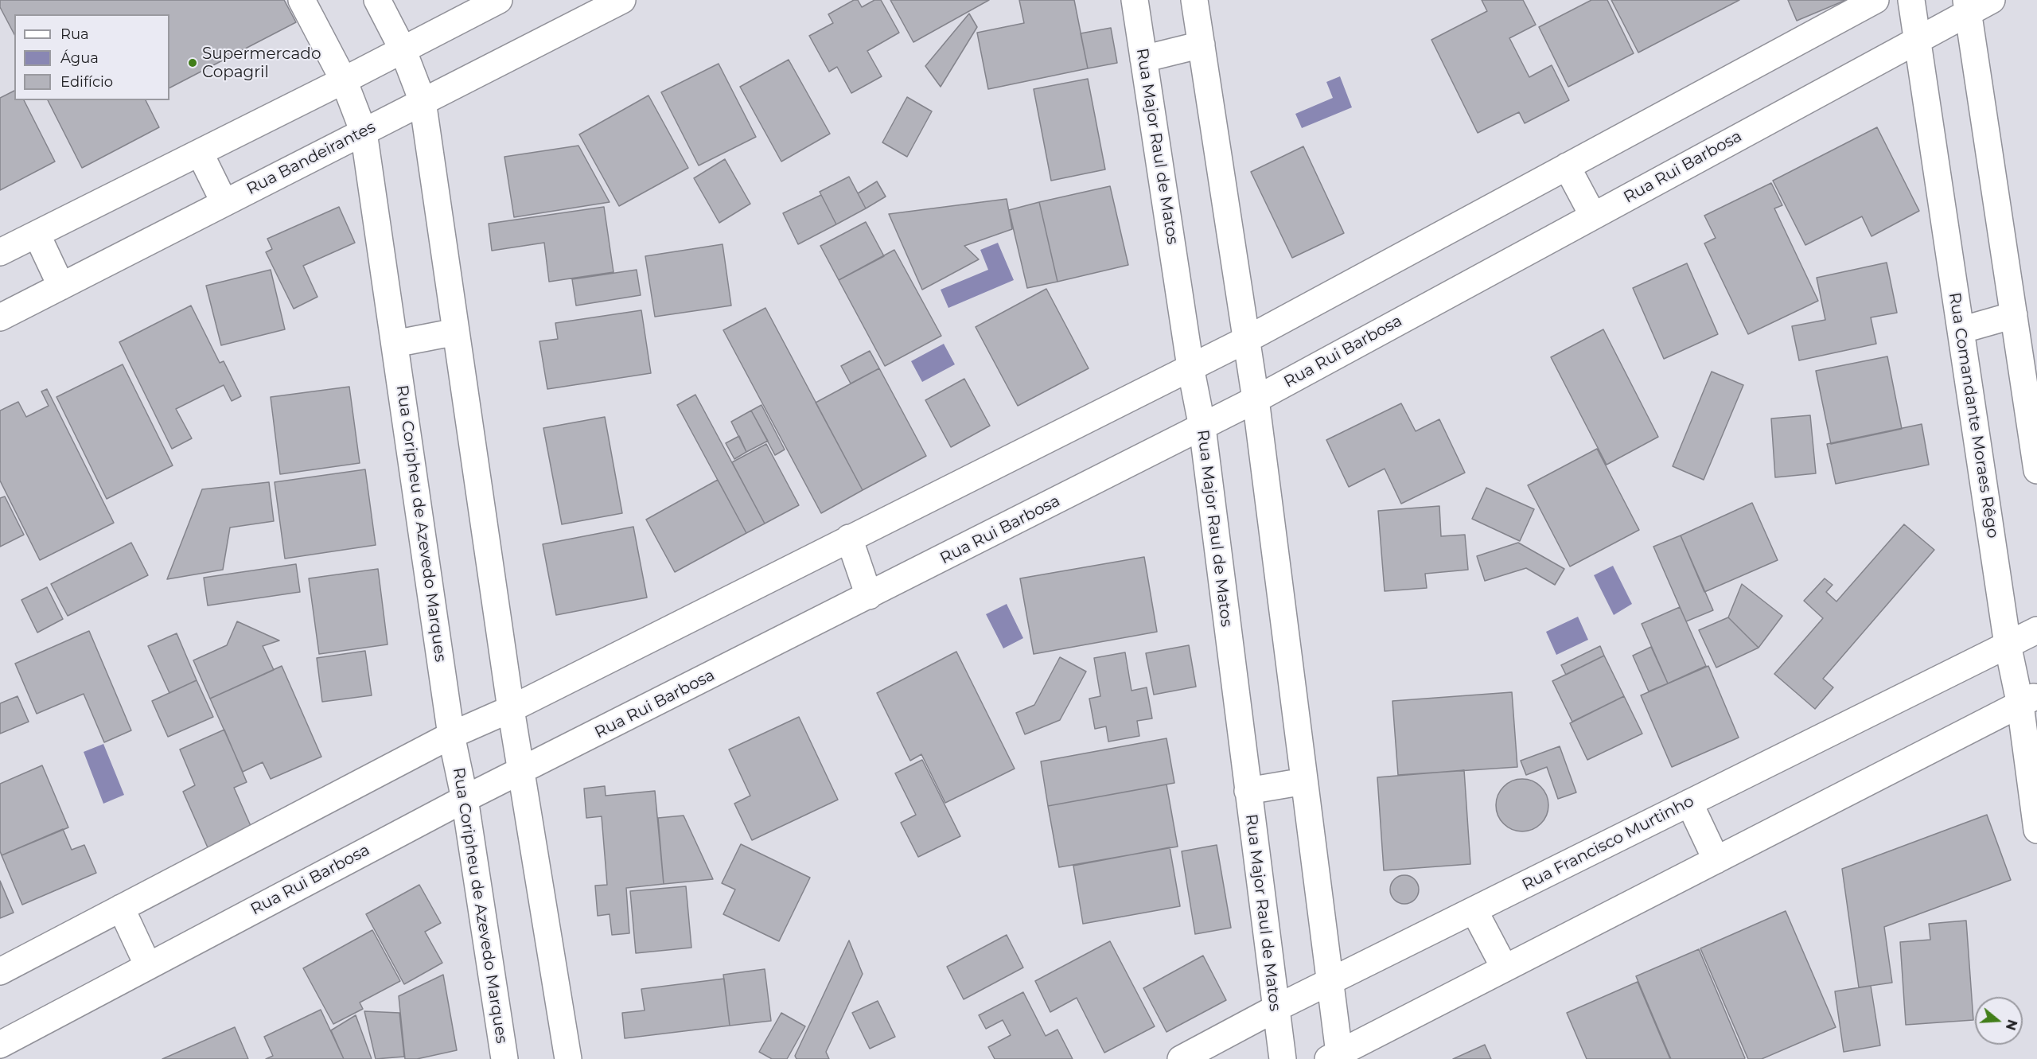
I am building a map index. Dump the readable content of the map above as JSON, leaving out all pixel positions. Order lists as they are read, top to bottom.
{
  "streets": {
    "street": [
      "Rua Major Raul de Matos",
      "Rua Bandeirantes",
      "Rua Rui Barbosa",
      "Rua Comandante Moraes Rêgo",
      "Rua Coripheu de Azevedo Marques",
      "Rua Francisco Murtinho"
    ]
  },
  "crossings": [
    ["Rua Major Raul de Matos", "Rua Rui Barbosa"],
    ["Rua Major Raul de Matos", "Rua Francisco Murtinho"],
    ["Rua Bandeirantes", "Rua Coripheu de Azevedo Marques"],
    ["Rua Rui Barbosa", "Rua Comandante Moraes Rêgo"],
    ["Rua Rui Barbosa", "Rua Coripheu de Azevedo Marques"],
    ["Rua Comandante Moraes Rêgo", "Rua Francisco Murtinho"]
  ],
  "places": ["Supermercado Copagril"],
  "legend": ["Rua", "Água", "Edifício"],
  "north": "right"
}
